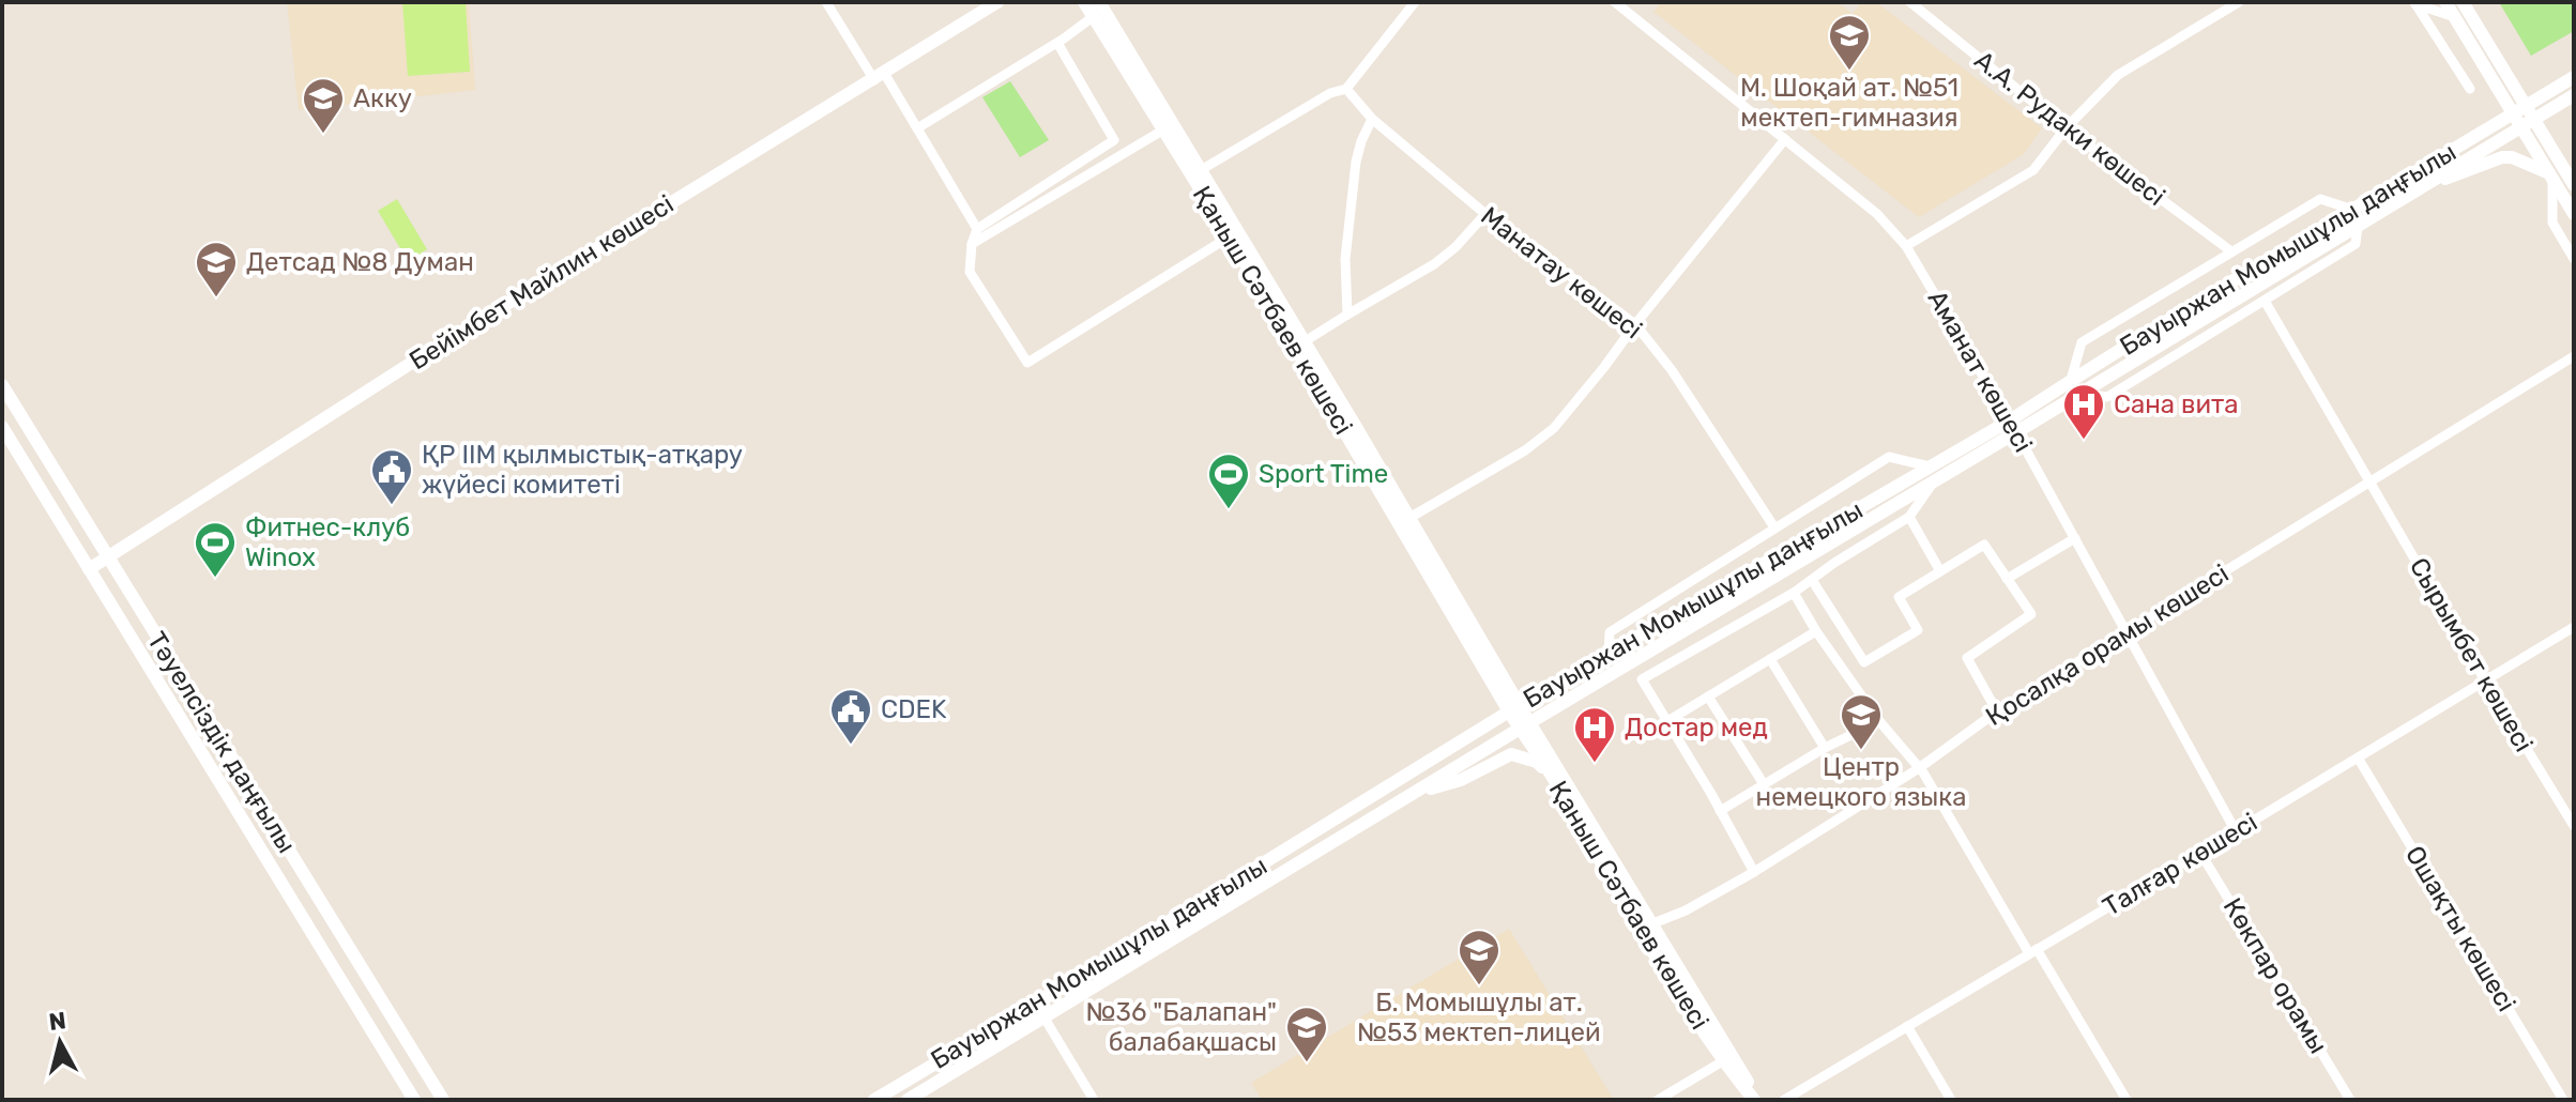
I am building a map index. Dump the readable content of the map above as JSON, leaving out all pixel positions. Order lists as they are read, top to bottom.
{
  "streets": {
    "main road": [
      "Бауыржан Момышұлы даңғылы",
      "Бейімбет Майлин көшесі",
      "Қаныш Сәтбаев көшесі",
      "Тәуелсіздік даңғылы"
    ],
    "street": [
      "А.А. Рудаки көшесі",
      "Манатау көшесі",
      "Аманат көшесі",
      "Қосалқа орамы көшесі",
      "Сырымбет көшесі",
      "Талғар көшесі",
      "Ошақты көшесі",
      "Көкпар орамы"
    ]
  },
  "crossings": [
    ["Бауыржан Момышұлы даңғылы", "Қаныш Сәтбаев көшесі"],
    ["Бауыржан Момышұлы даңғылы", "Аманат көшесі"],
    ["Бейімбет Майлин көшесі", "Тәуелсіздік даңғылы"],
    ["Қаныш Сәтбаев көшесі", "Қосалқа орамы көшесі"],
    ["Аманат көшесі", "Қосалқа орамы көшесі"],
    ["Аманат көшесі", "Талғар көшесі"],
    ["Қосалқа орамы көшесі", "Сырымбет көшесі"],
    ["Сырымбет көшесі", "Талғар көшесі"],
    ["Талғар көшесі", "Ошақты көшесі"],
    ["Талғар көшесі", "Көкпар орамы"]
  ],
  "places": {
    "school or university": [
      "М. Шоқай ат. №51 мектеп-гимназия",
      "Акку",
      "Детсад №8 Думан",
      "Центр немецкого языка",
      "Б. Момышұлы ат. №53 мектеп-лицей",
      "№36 \"Балапан\" балабақшасы"
    ],
    "hospital": ["Сана вита", "Достар мед"],
    "public building": ["ҚР ІІМ қылмыстық-атқару жүйесі комитеті", "CDEK"],
    "sports": ["Sport Time", "Фитнес-клуб Winox"]
  },
  "north": "top"
}
